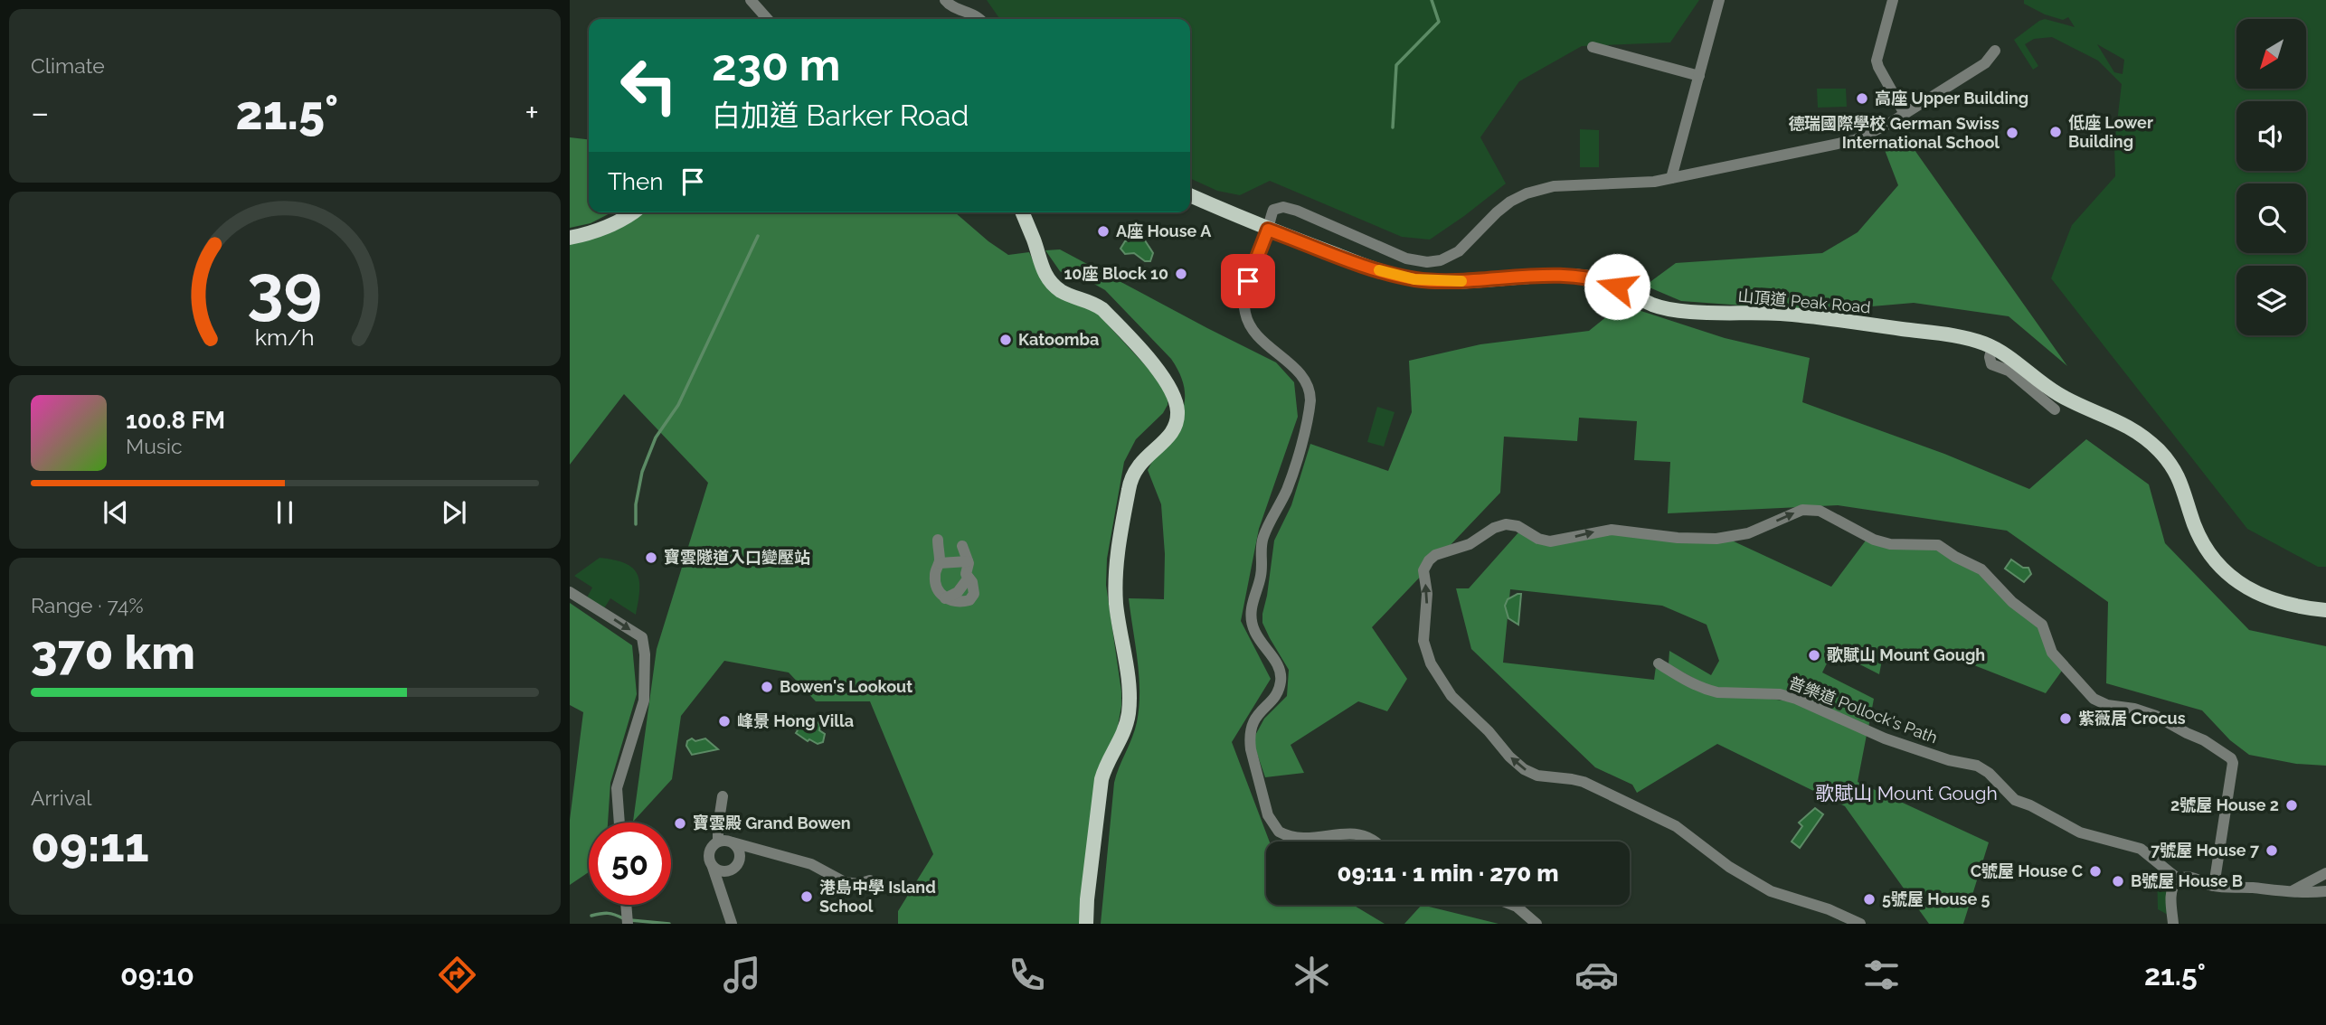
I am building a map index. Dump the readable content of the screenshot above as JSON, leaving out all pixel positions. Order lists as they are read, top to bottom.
{
  "streets": {
    "main road": ["山頂道 Peak Road"],
    "street": ["普樂道 Pollock's Path"]
  },
  "districts": ["歌賦山 Mount Gough"],
  "places": [
    "高座 Upper Building",
    "低座 Lower Building",
    "德瑞國際學校 German Swiss International School",
    "A座 House A",
    "10座 Block 10",
    "Katoomba",
    "寶雲隧道入口變壓站",
    "歌賦山 Mount Gough",
    "Bowen's Lookout",
    "紫薇居 Crocus",
    "峰景 Hong Villa",
    "2號屋 House 2",
    "寶雲殿 Grand Bowen",
    "7號屋 House 7",
    "C號屋 House C",
    "B號屋 House B",
    "港島中學 Island School",
    "5號屋 House 5"
  ],
  "north": "bottom left",
  "page": {
    "tile": [
      "Climate",
      ["Range · 74%", "370 km"],
      ["Arrival", "09:11"]
    ],
    "turn": ["230 m", "白加道 Barker Road"],
    "heat": ["−", "21.5°", "+"],
    "then": "Then",
    "song": ["100.8 FM", "Music"],
    "limit": "50",
    "trip": "09:11 · 1 min · 270 m",
    "tabs": ["09:10", "21.5°"],
    "gauge": ["39", "km/h"]
  }
}
